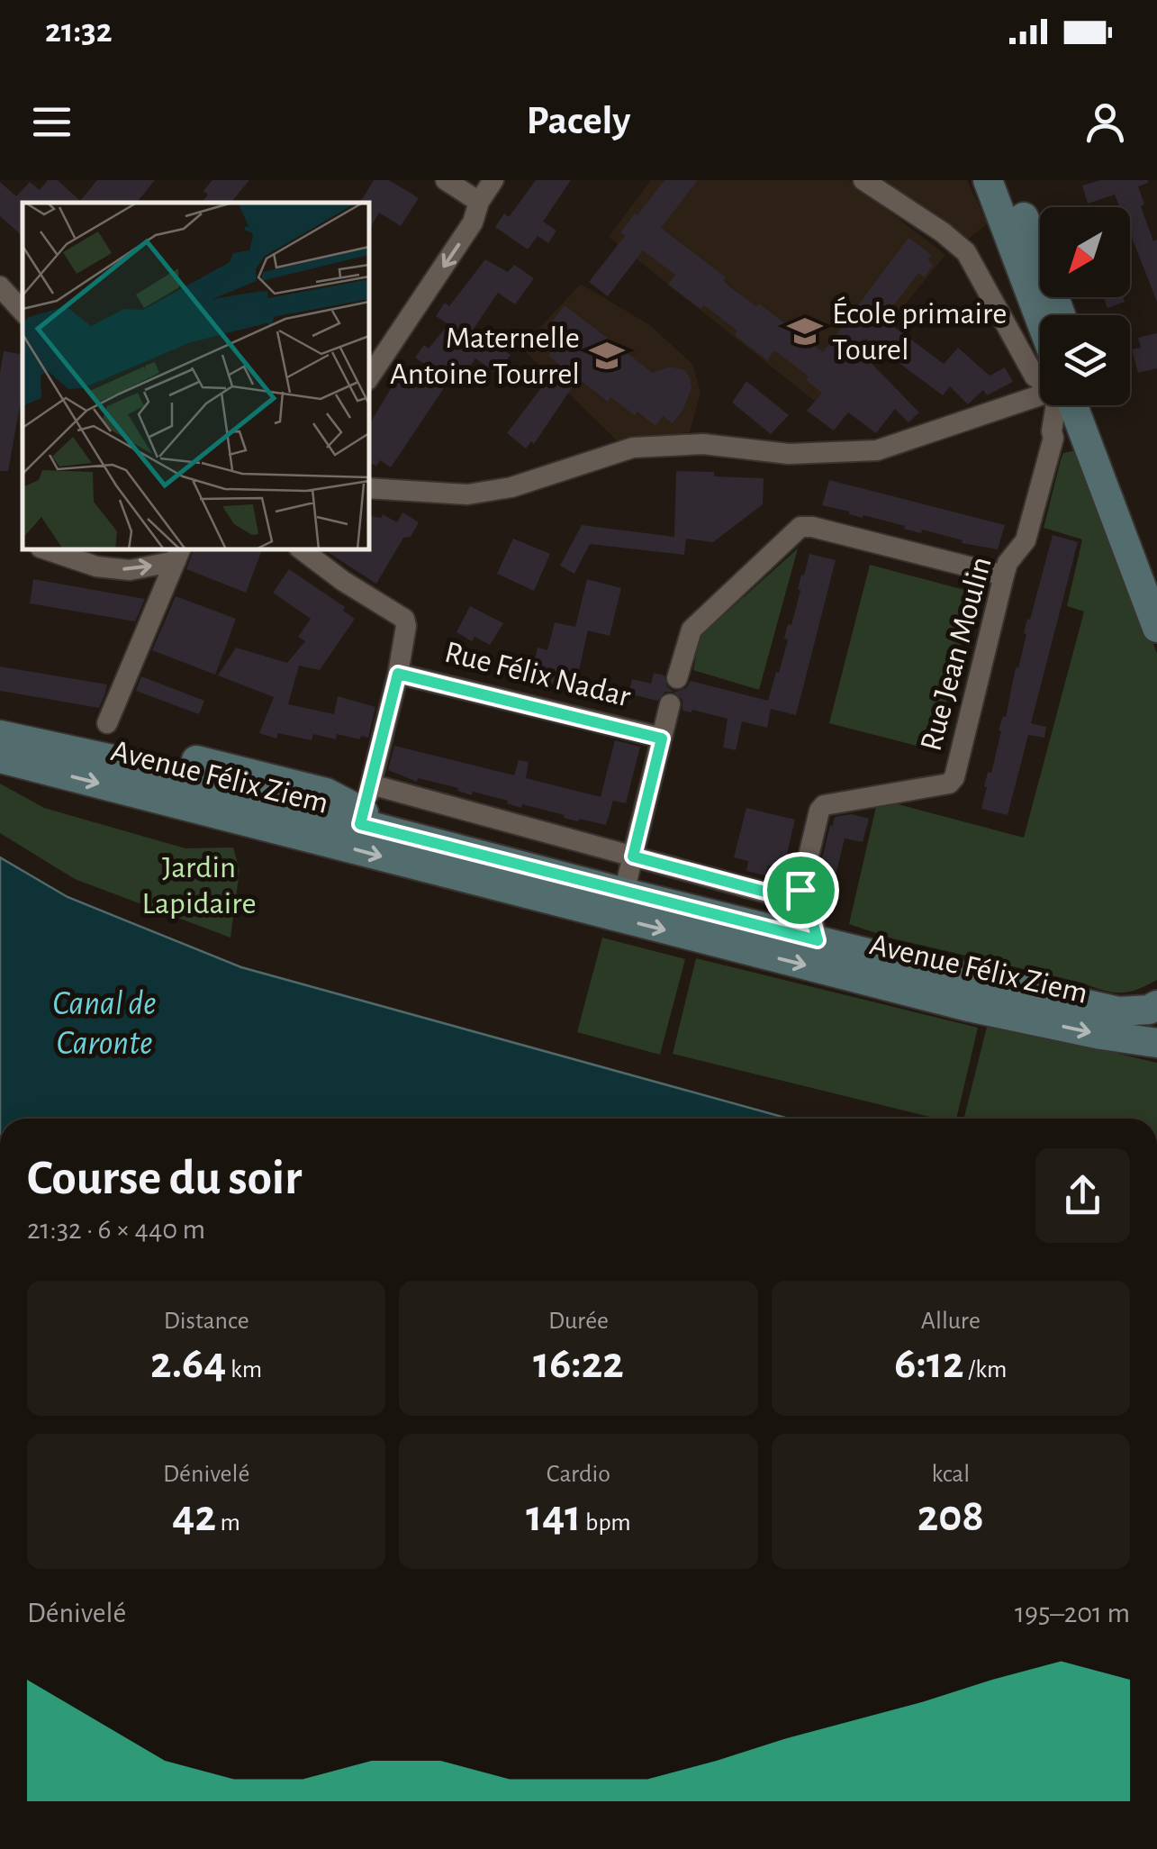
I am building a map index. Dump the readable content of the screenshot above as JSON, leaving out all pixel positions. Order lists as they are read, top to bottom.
{
  "streets": {
    "main road": ["Avenue Félix Ziem"],
    "street": ["Rue Jean Moulin", "Rue Félix Nadar"]
  },
  "crossings": [
    ["Rue Jean Moulin", "Avenue Félix Ziem"]
  ],
  "water": ["Canal de Caronte"],
  "parks": ["Jardin Lapidaire"],
  "places": {
    "school or university": ["École primaire Tourel", "Maternelle Antoine Tourrel"]
  },
  "north": "bottom left",
  "page": {
    "status": "21:32",
    "header": "Pacely",
    "heading": ["Course du soir", "21:32 · 6 × 440 m"],
    "stats": [
      ["Distance", "2.64 km"],
      ["Durée", "16:22"],
      ["Allure", "6:12 /km"],
      ["Dénivelé", "42 m"],
      ["Cardio", "141 bpm"],
      ["kcal", "208"]
    ],
    "chart": ["Dénivelé", "195–201 m"]
  }
}
